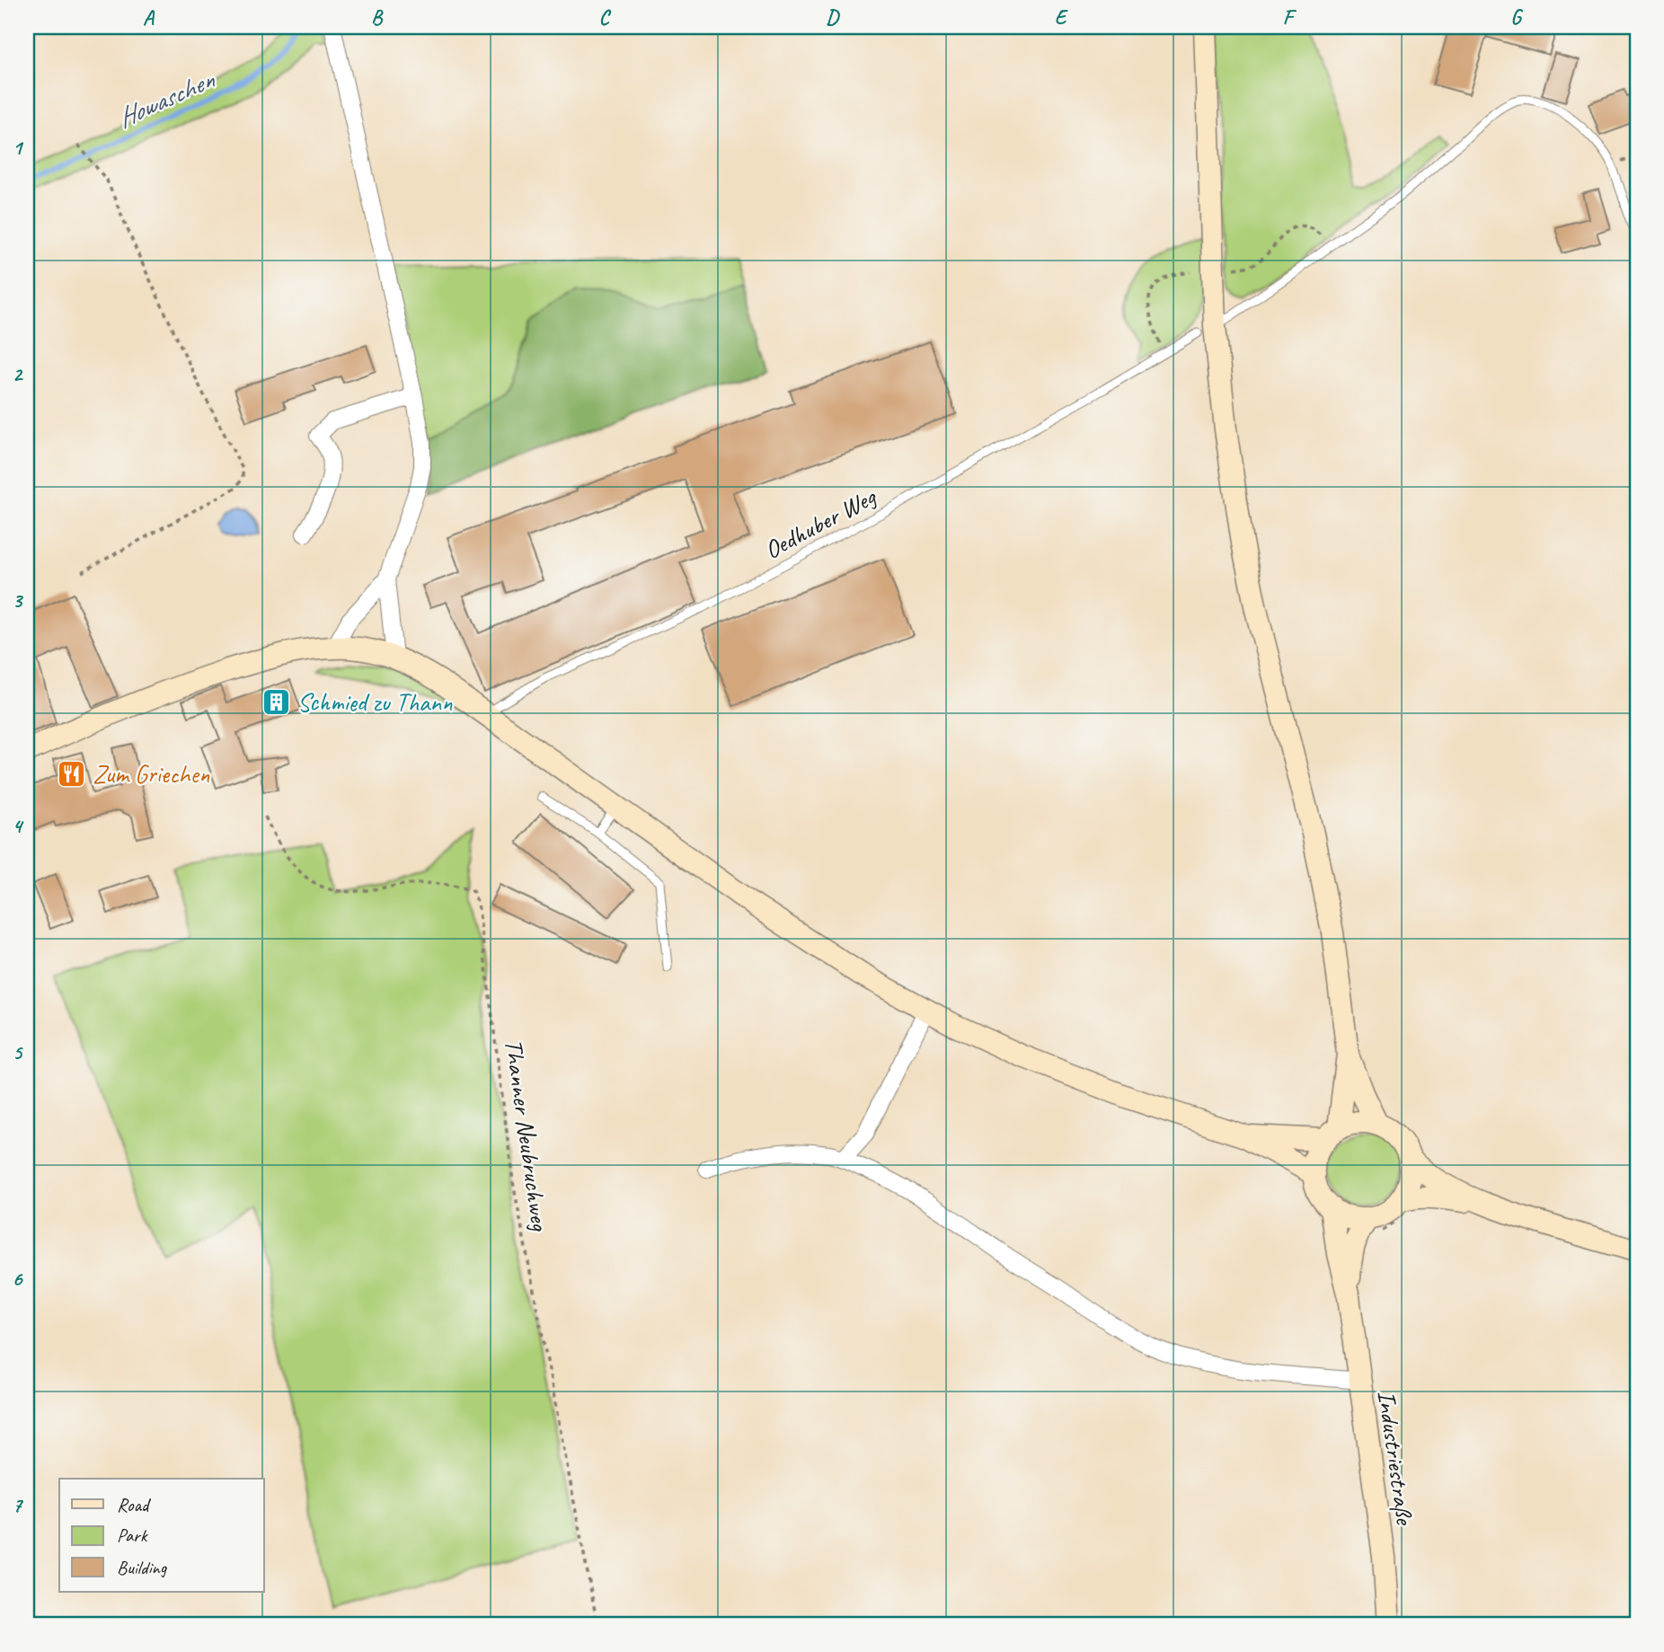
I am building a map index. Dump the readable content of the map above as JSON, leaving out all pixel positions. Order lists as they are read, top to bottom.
{
  "streets": {
    "main road": ["Industriestraße"],
    "lane": ["Oedhuber Weg"],
    "path": ["Thanner Neubruchweg"]
  },
  "water": ["Howaschen"],
  "places": {
    "building": ["Schmied zu Thann"],
    "restaurant": ["Zum Griechen"]
  },
  "legend": ["Road", "Park", "Building"],
  "grid": {
    "columns": [
      "A",
      "B",
      "C",
      "D",
      "E",
      "F",
      "G"
    ],
    "rows": [
      "1",
      "2",
      "3",
      "4",
      "5",
      "6",
      "7"
    ]
  }
}
